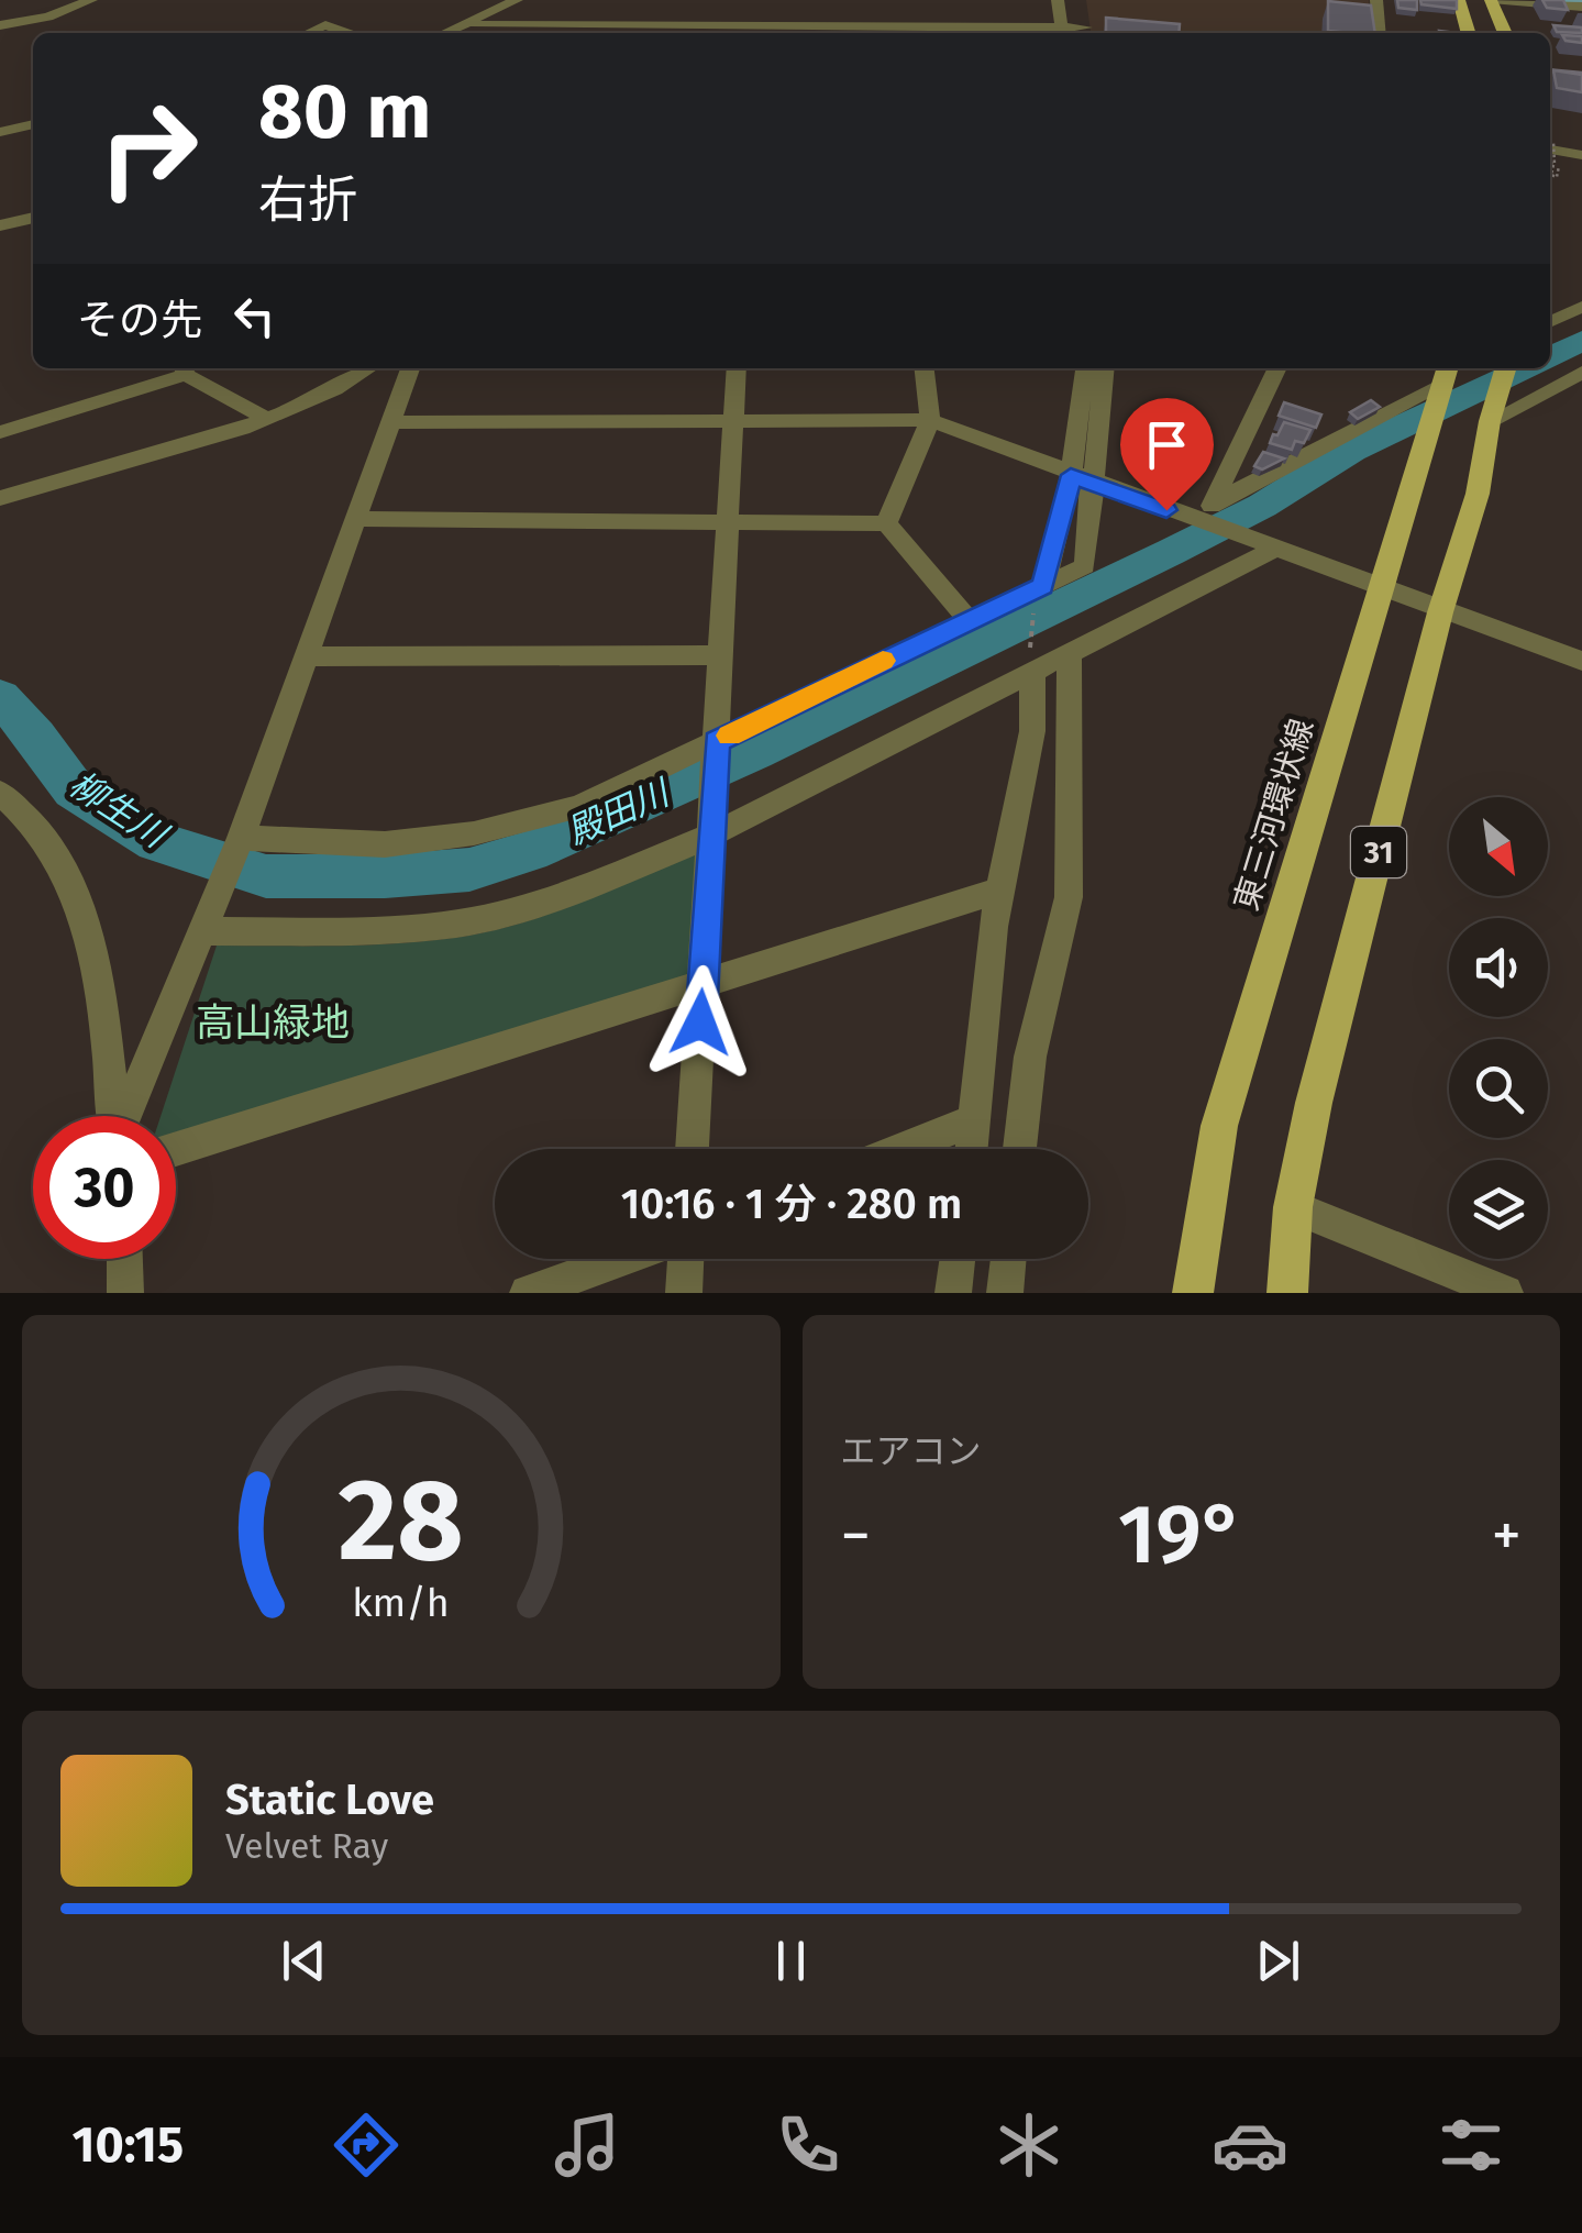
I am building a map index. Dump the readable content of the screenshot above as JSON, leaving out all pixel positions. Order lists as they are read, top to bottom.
{
  "streets": {
    "main road": ["東三河環状線", "31"]
  },
  "water": ["柳生川", "殿田川"],
  "parks": ["高山緑地"],
  "north": "bottom right",
  "page": {
    "turn": ["80 m", "右折"],
    "then": "その先",
    "limit": "30",
    "trip": "10:16 · 1 分 · 280 m",
    "tile": "エアコン",
    "heat": ["−", "19°", "+"],
    "song": ["Static Love", "Velvet Ray"],
    "tabs": "10:15",
    "gauge": ["28", "km/h"]
  }
}
